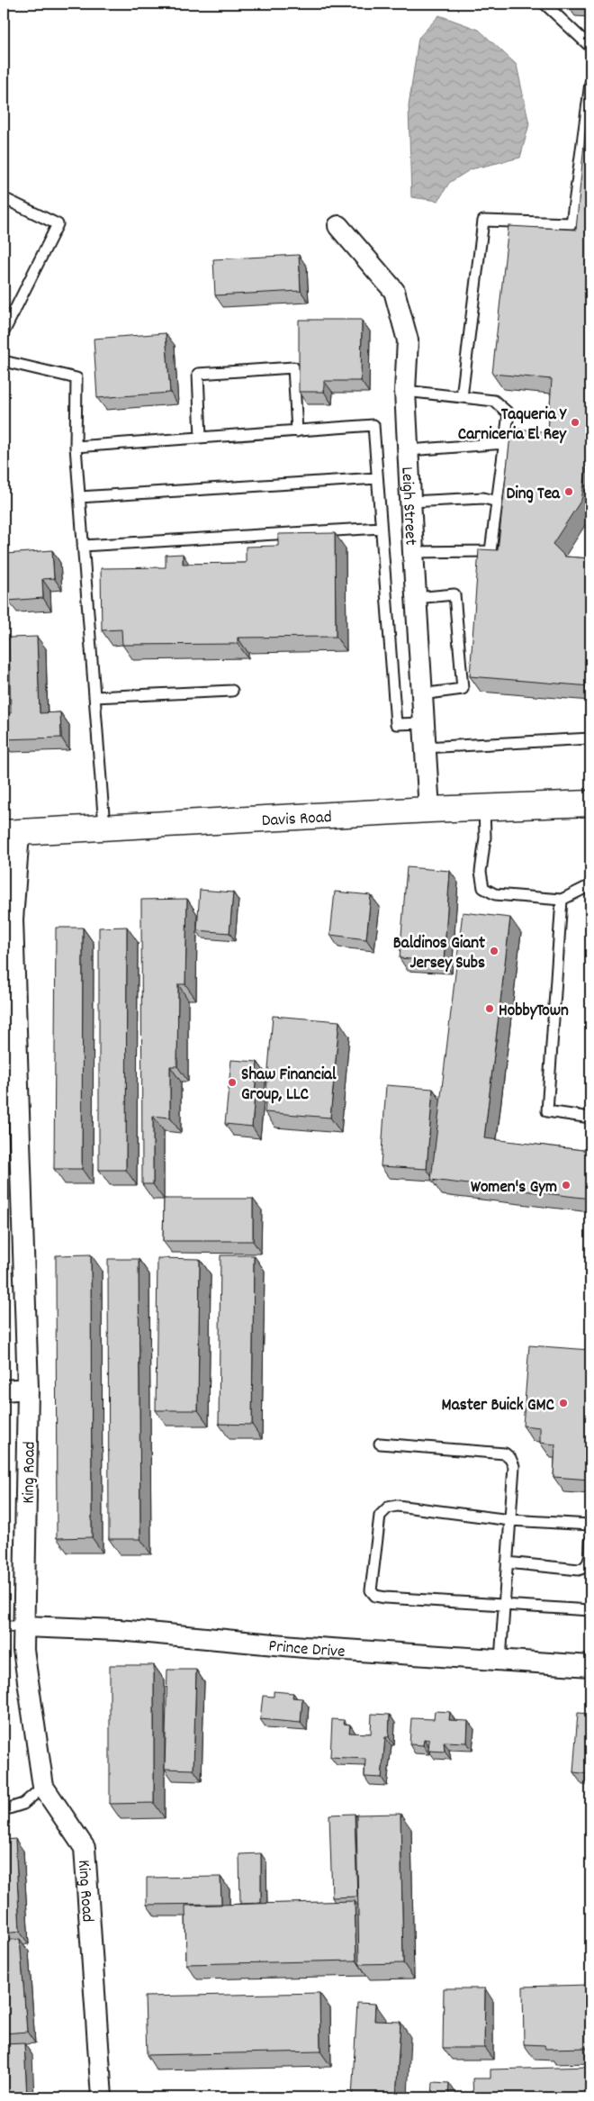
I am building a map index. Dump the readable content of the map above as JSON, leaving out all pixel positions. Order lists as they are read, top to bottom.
{
  "streets": {
    "main road": ["Davis Road"],
    "street": ["Leigh Street", "King Road", "Prince Drive"]
  },
  "crossings": [
    ["Leigh Street", "Davis Road"],
    ["Davis Road", "King Road"],
    ["King Road", "Prince Drive"]
  ],
  "places": [
    "Taqueria Y Carniceria El Rey",
    "Ding Tea",
    "Baldinos Giant Jersey Subs",
    "HobbyTown",
    "Shaw Financial Group, LLC",
    "Women's Gym",
    "Master Buick GMC"
  ]
}
